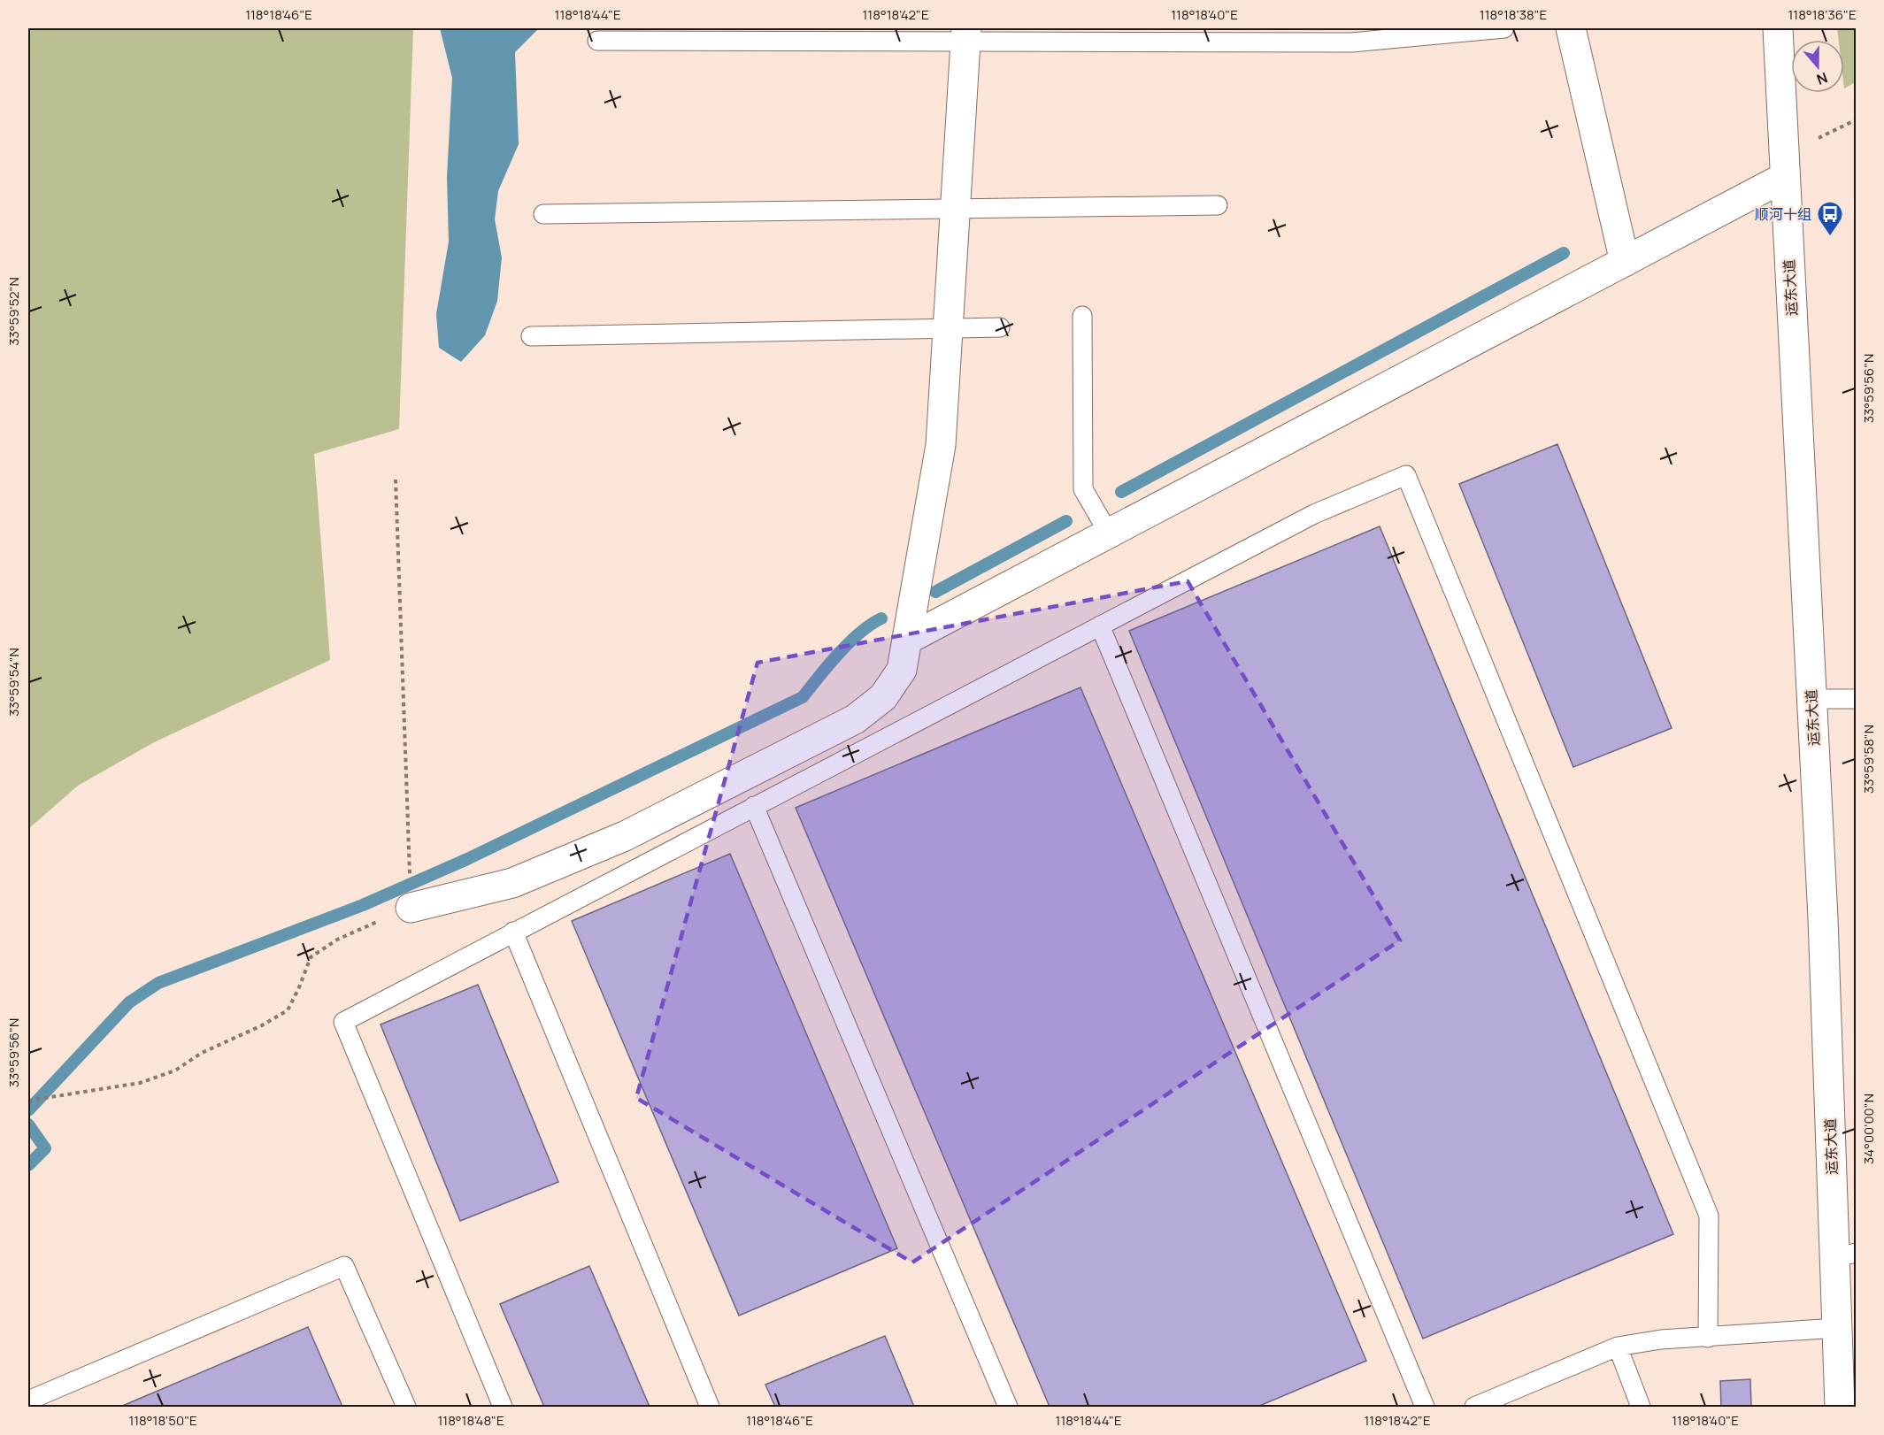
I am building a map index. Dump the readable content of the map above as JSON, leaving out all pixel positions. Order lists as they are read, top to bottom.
{
  "streets": {
    "street": ["运东大道"]
  },
  "places": {
    "bus stop": ["顺河十组"]
  },
  "north": "bottom",
  "coordinates": [
    "118°18'46\"E",
    "118°18'44\"E",
    "118°18'42\"E",
    "118°18'40\"E",
    "118°18'38\"E",
    "118°18'36\"E",
    "33°59'52\"N",
    "33°59'56\"N",
    "33°59'54\"N",
    "33°59'58\"N",
    "34°00'00\"N",
    "118°18'50\"E",
    "118°18'48\"E"
  ]
}
